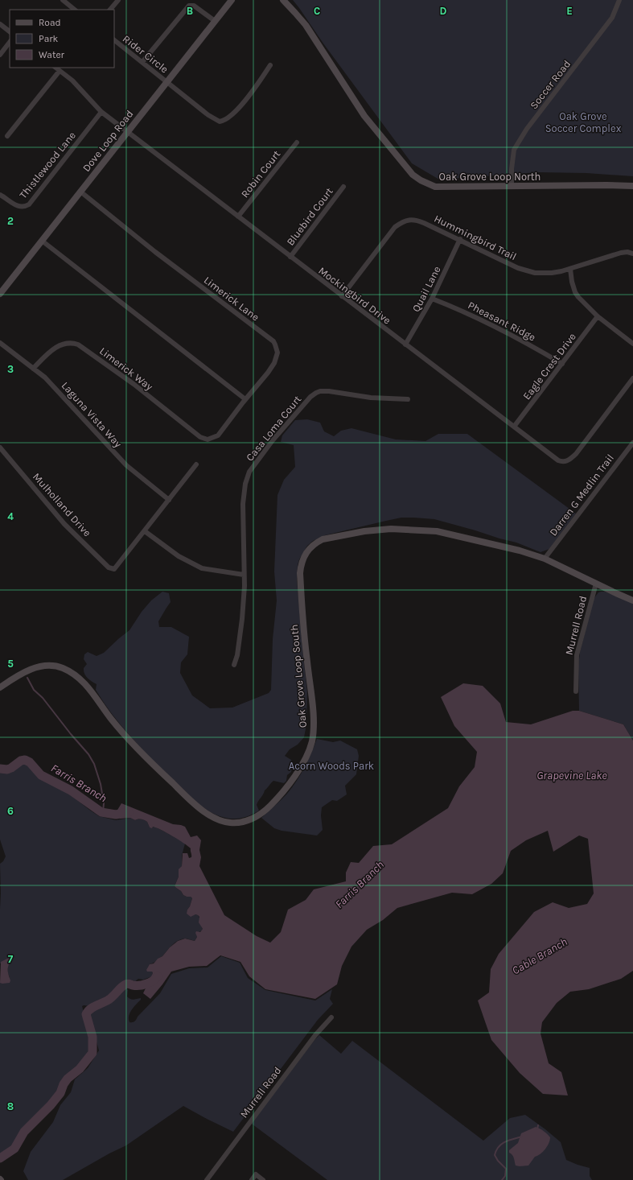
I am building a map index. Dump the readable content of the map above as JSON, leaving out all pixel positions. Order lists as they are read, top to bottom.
{
  "streets": {
    "street": [
      "Rider Circle",
      "Soccer Road",
      "Dove Loop Road",
      "Thistlewood Lane",
      "Robin Court",
      "Oak Grove Loop North",
      "Bluebird Court",
      "Hummingbird Trail",
      "Quail Lane",
      "Mockingbird Drive",
      "Limerick Lane",
      "Pheasant Ridge",
      "Eagle Crest Drive",
      "Limerick Way",
      "Laguna Vista Way",
      "Casa Loma Court",
      "Darren G Medlin Trail",
      "Mulholland Drive",
      "Murrell Road",
      "Oak Grove Loop South"
    ]
  },
  "crossings": [
    ["Rider Circle", "Dove Loop Road"],
    ["Soccer Road", "Oak Grove Loop North"],
    ["Dove Loop Road", "Mockingbird Drive"],
    ["Dove Loop Road", "Limerick Lane"],
    ["Thistlewood Lane", "Mockingbird Drive"],
    ["Robin Court", "Mockingbird Drive"],
    ["Bluebird Court", "Mockingbird Drive"],
    ["Hummingbird Trail", "Quail Lane"],
    ["Hummingbird Trail", "Mockingbird Drive"],
    ["Quail Lane", "Mockingbird Drive"],
    ["Quail Lane", "Pheasant Ridge"],
    ["Mockingbird Drive", "Eagle Crest Drive"],
    ["Limerick Lane", "Limerick Way"],
    ["Pheasant Ridge", "Eagle Crest Drive"],
    ["Limerick Way", "Laguna Vista Way"],
    ["Darren G Medlin Trail", "Oak Grove Loop South"],
    ["Murrell Road", "Oak Grove Loop South"]
  ],
  "water": ["Grapevine Lake", "Farris Branch", "Cable Branch"],
  "parks": ["Oak Grove Soccer Complex", "Acorn Woods Park"],
  "legend": ["Road", "Park", "Water"],
  "grid": {
    "columns": [
      "B",
      "C",
      "D",
      "E"
    ],
    "rows": [
      "2",
      "3",
      "4",
      "5",
      "6",
      "7",
      "8"
    ]
  }
}
